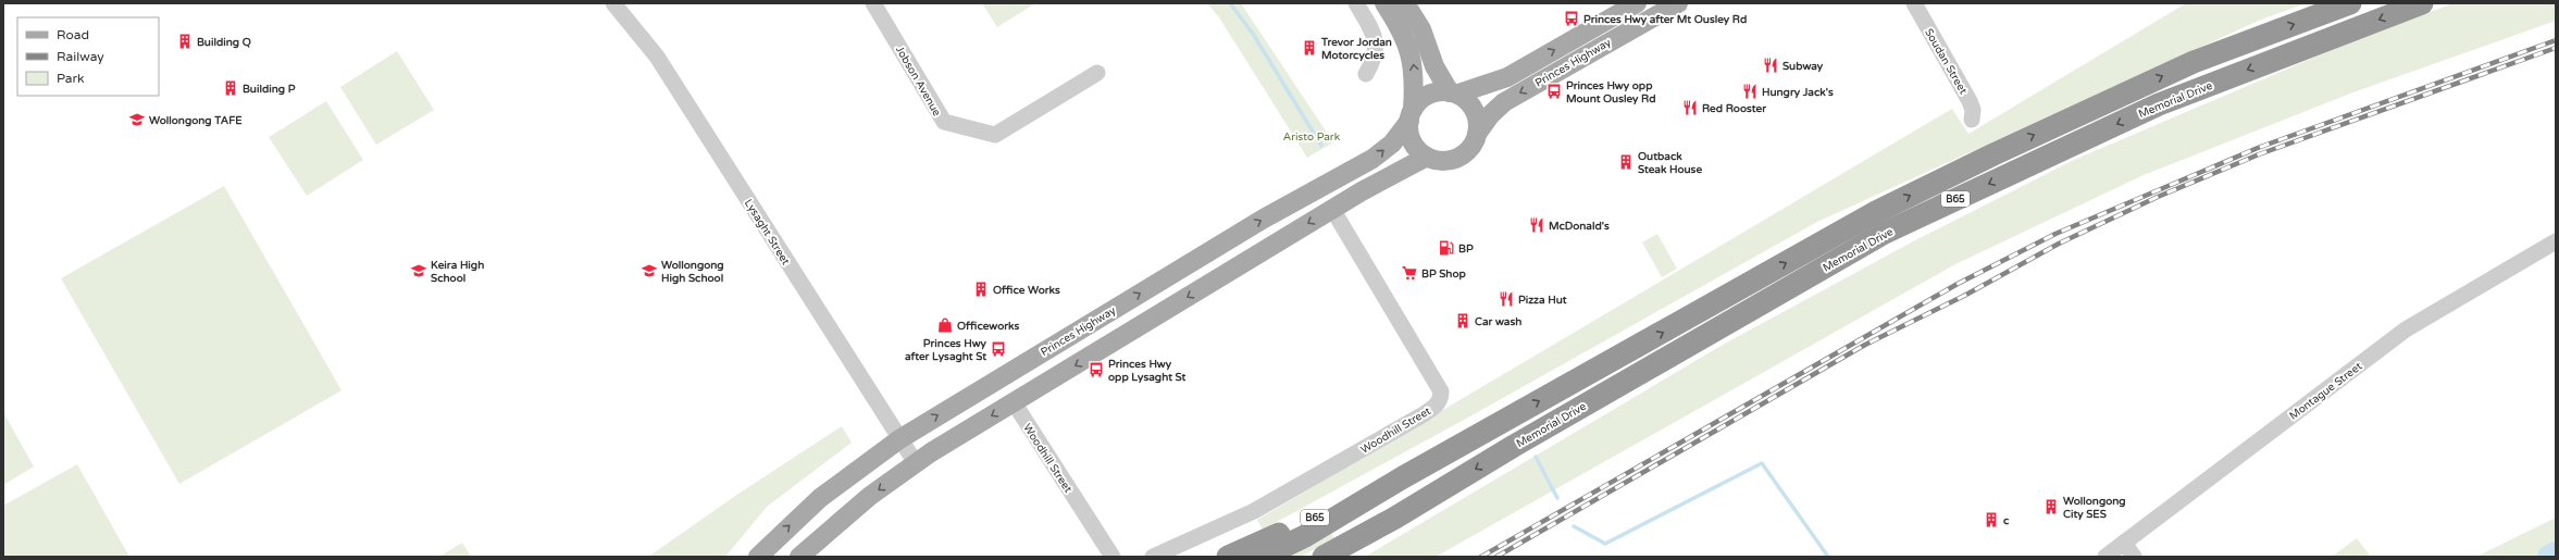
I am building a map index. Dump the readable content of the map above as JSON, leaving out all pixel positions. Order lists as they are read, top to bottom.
{
  "streets": {
    "highway": ["Memorial Drive", "B65"],
    "main road": ["Princes Highway"],
    "street": [
      "Soudan Street",
      "Jobson Avenue",
      "Lysaght Street",
      "Montague Street",
      "Woodhill Street"
    ]
  },
  "crossings": [
    ["Princes Highway", "Lysaght Street"],
    ["Memorial Drive", "B65"]
  ],
  "parks": ["Aristo Park"],
  "places": {
    "bus stop": [
      "Princes Hwy after Mt Ousley Rd",
      "Princes Hwy opp Mount Ousley Rd",
      "Princes Hwy after Lysaght St",
      "Princes Hwy opp Lysaght St"
    ],
    "building": [
      "Building Q",
      "Trevor Jordan Motorcycles",
      "Building P",
      "Outback Steak House",
      "Office Works",
      "Car wash",
      "Wollongong City SES",
      "c"
    ],
    "restaurant": [
      "Subway",
      "Hungry Jack's",
      "Red Rooster",
      "McDonald's",
      "Pizza Hut"
    ],
    "school or university": ["Wollongong TAFE", "Keira High School", "Wollongong High School"],
    "fuel station": ["BP"],
    "supermarket": ["BP Shop"],
    "shop": ["Officeworks"]
  },
  "legend": ["Road", "Railway", "Park"]
}
